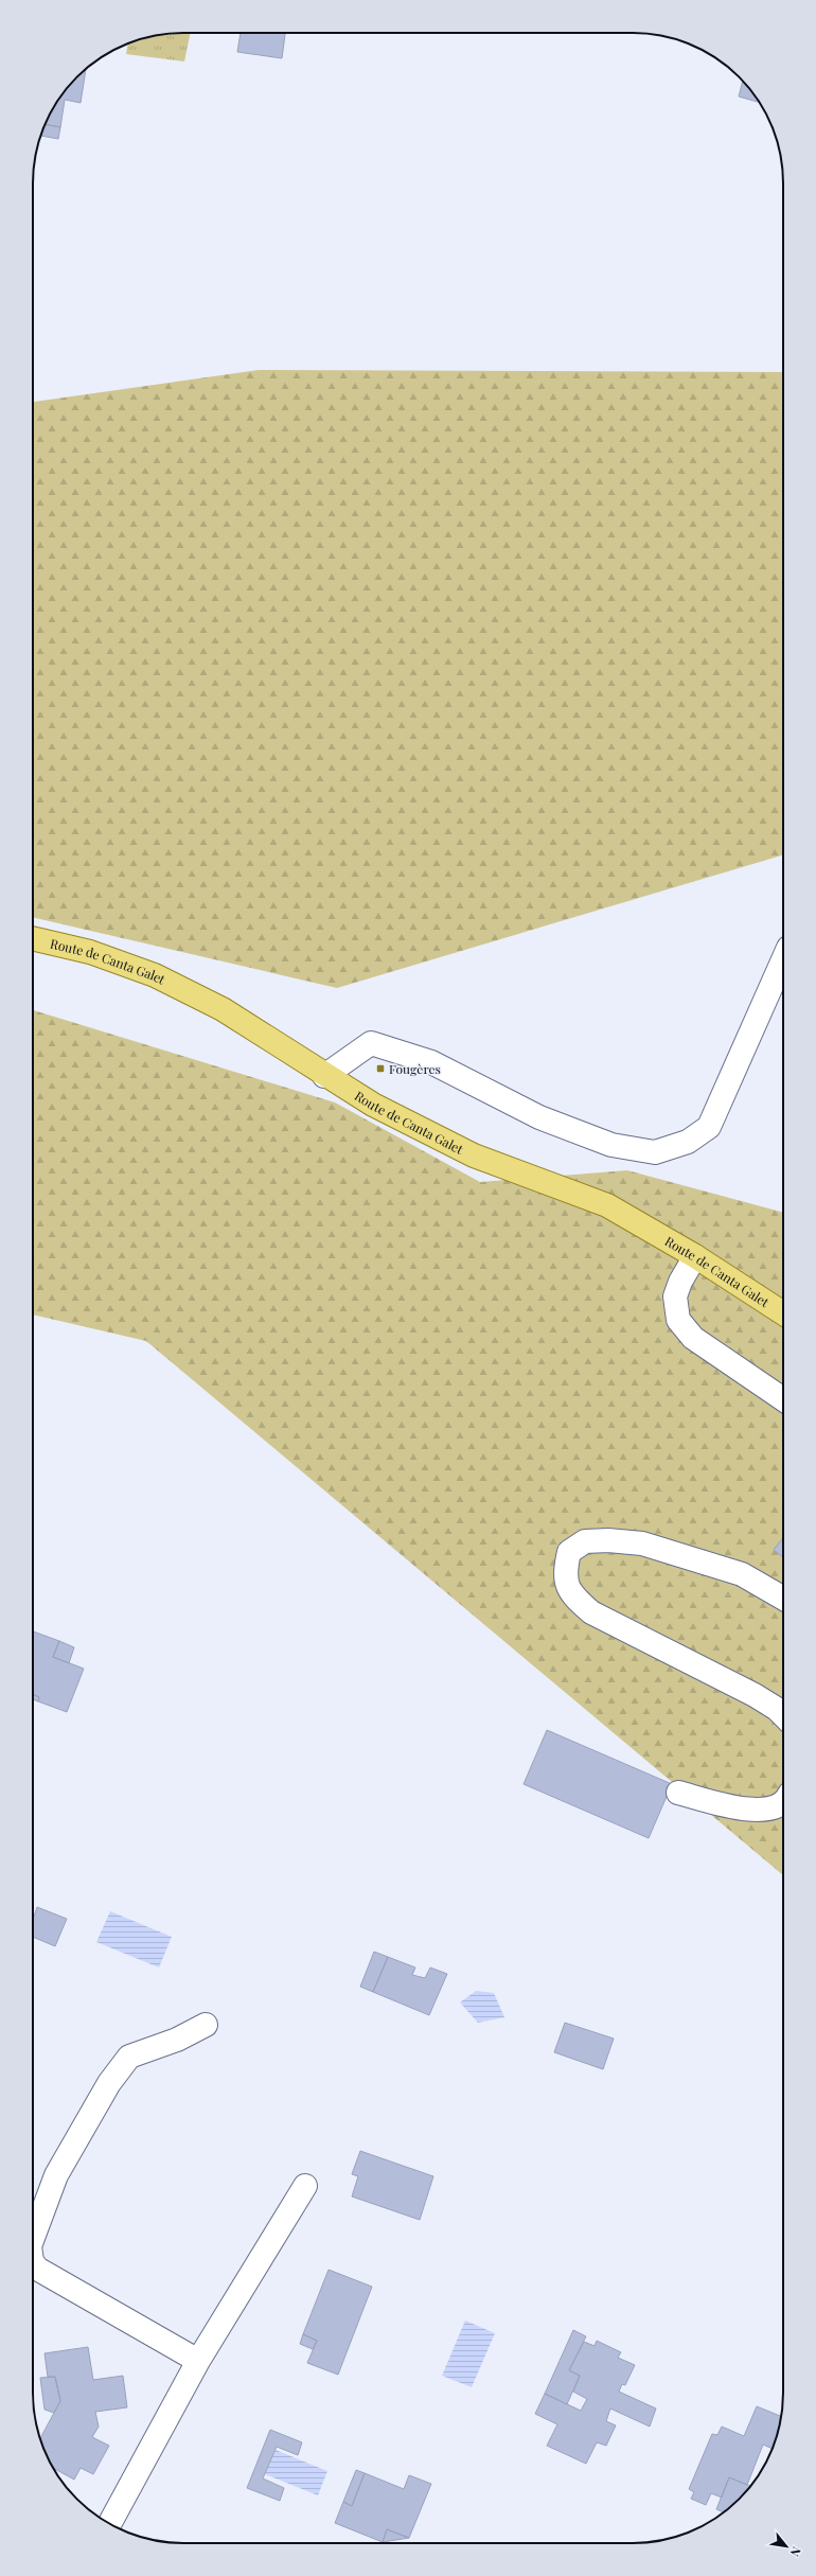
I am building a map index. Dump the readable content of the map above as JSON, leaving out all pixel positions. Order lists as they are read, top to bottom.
{
  "streets": {
    "main road": ["Route de Canta Galet"]
  },
  "places": {
    "transit": ["Fougères"]
  },
  "north": "bottom right"
}
